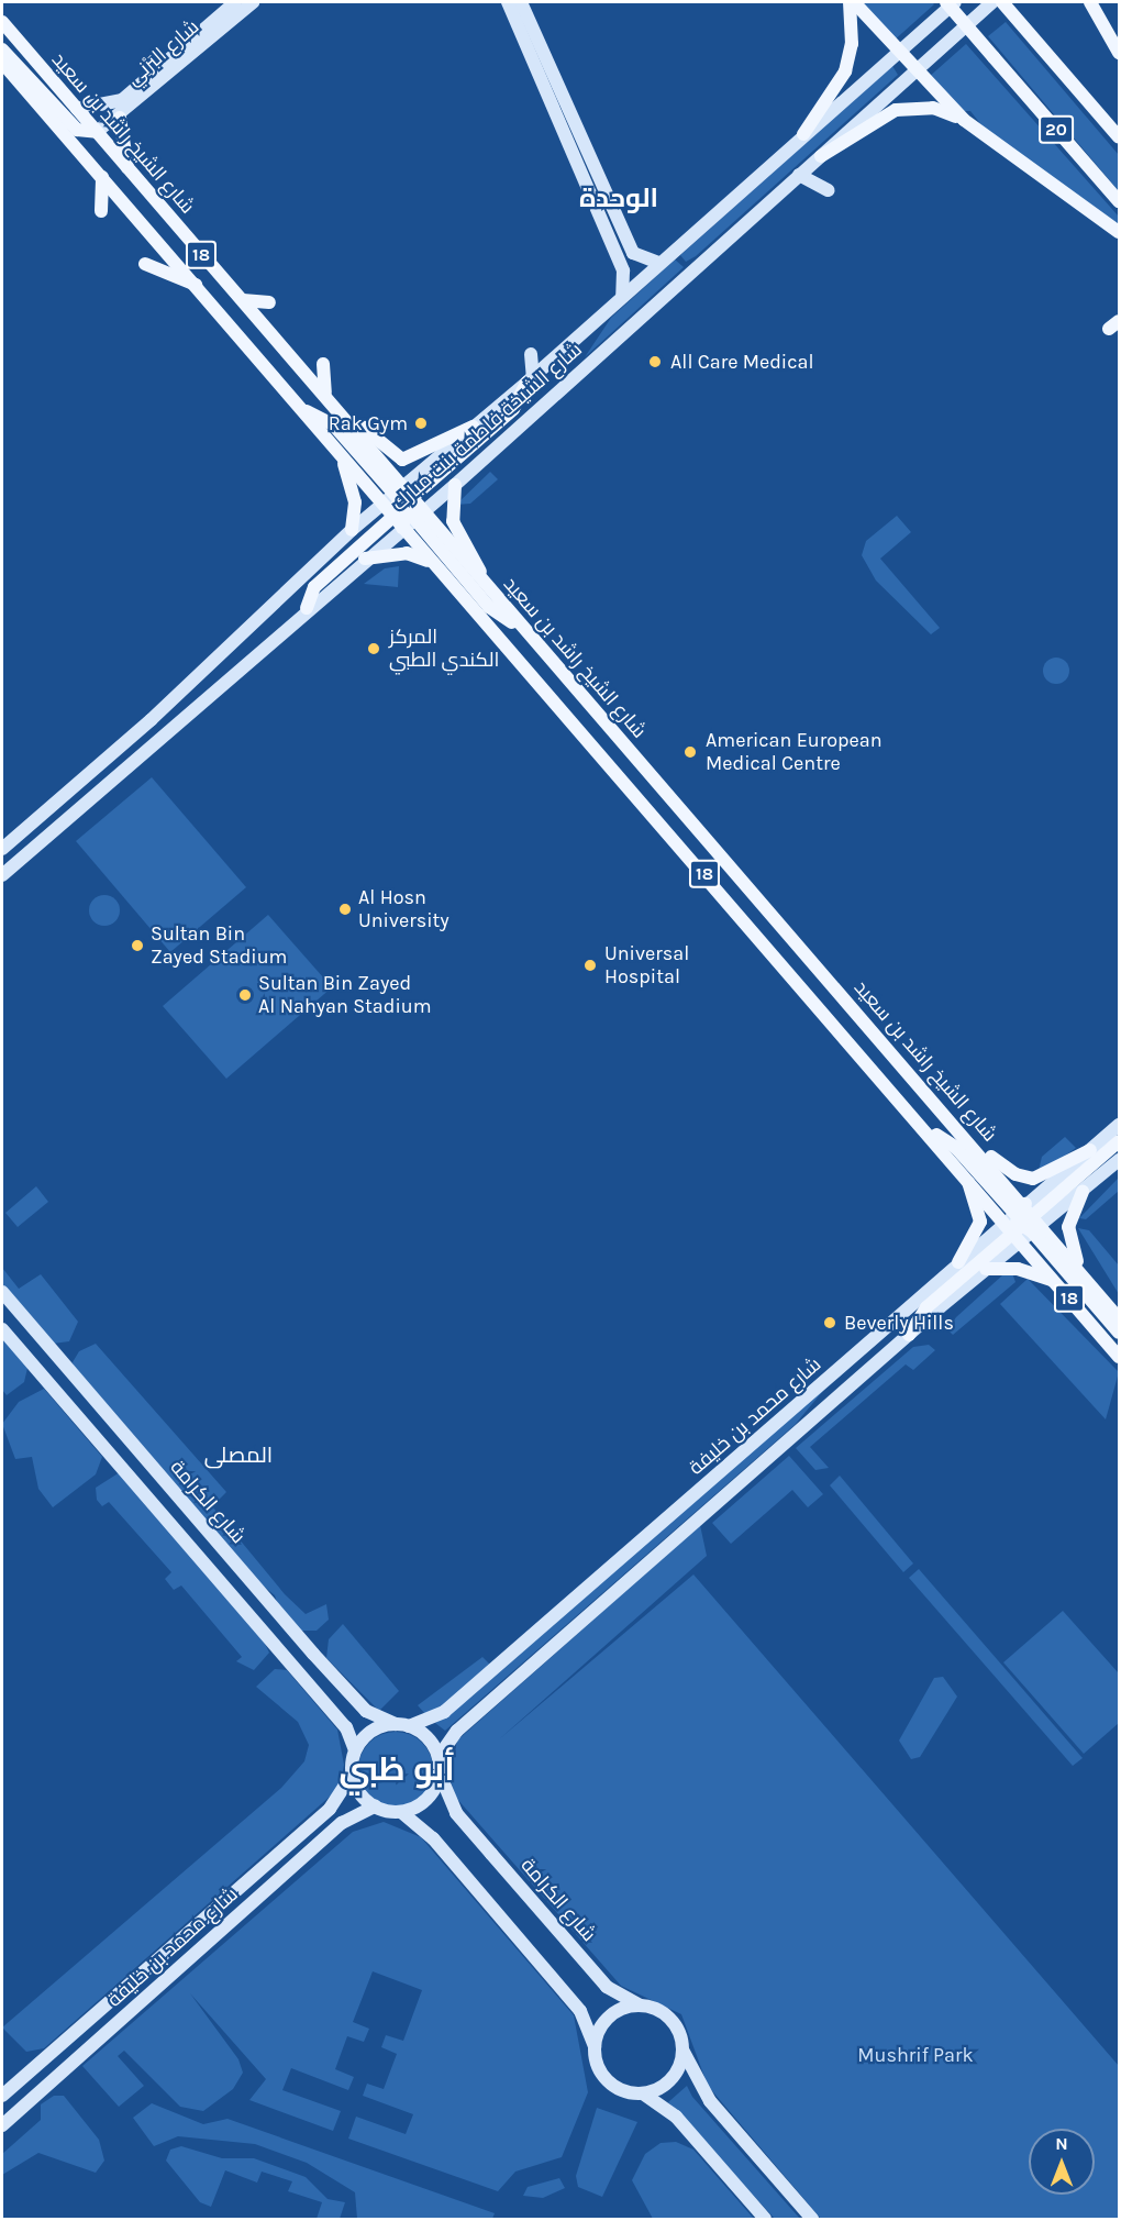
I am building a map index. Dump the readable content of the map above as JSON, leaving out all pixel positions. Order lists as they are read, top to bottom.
{
  "streets": {
    "main road": [
      "شارع البَرْنِي",
      "20",
      "شارع الشيخ راشد بن سعيد",
      "18",
      "شارع الشيخة فاطمة بنت مبارك",
      "شارع محمد بن خليفة",
      "شارع الكرامة"
    ]
  },
  "crossings": [
    ["شارع البَرْنِي", "شارع الشيخ راشد بن سعيد"],
    ["شارع الشيخ راشد بن سعيد", "شارع الشيخة فاطمة بنت مبارك"],
    ["شارع الشيخ راشد بن سعيد", "شارع محمد بن خليفة"],
    ["شارع محمد بن خليفة", "شارع الكرامة"]
  ],
  "districts": ["الوحدة", "المصلى", "أبو ظبي"],
  "parks": ["Mushrif Park"],
  "places": [
    "All Care Medical",
    "Rak Gym",
    "المركز الكندي الطبي",
    "American European Medical Centre",
    "Al Hosn University",
    "Sultan Bin Zayed Stadium",
    "Universal Hospital",
    "Sultan Bin Zayed Al Nahyan Stadium",
    "Beverly Hills"
  ],
  "north": "top"
}
